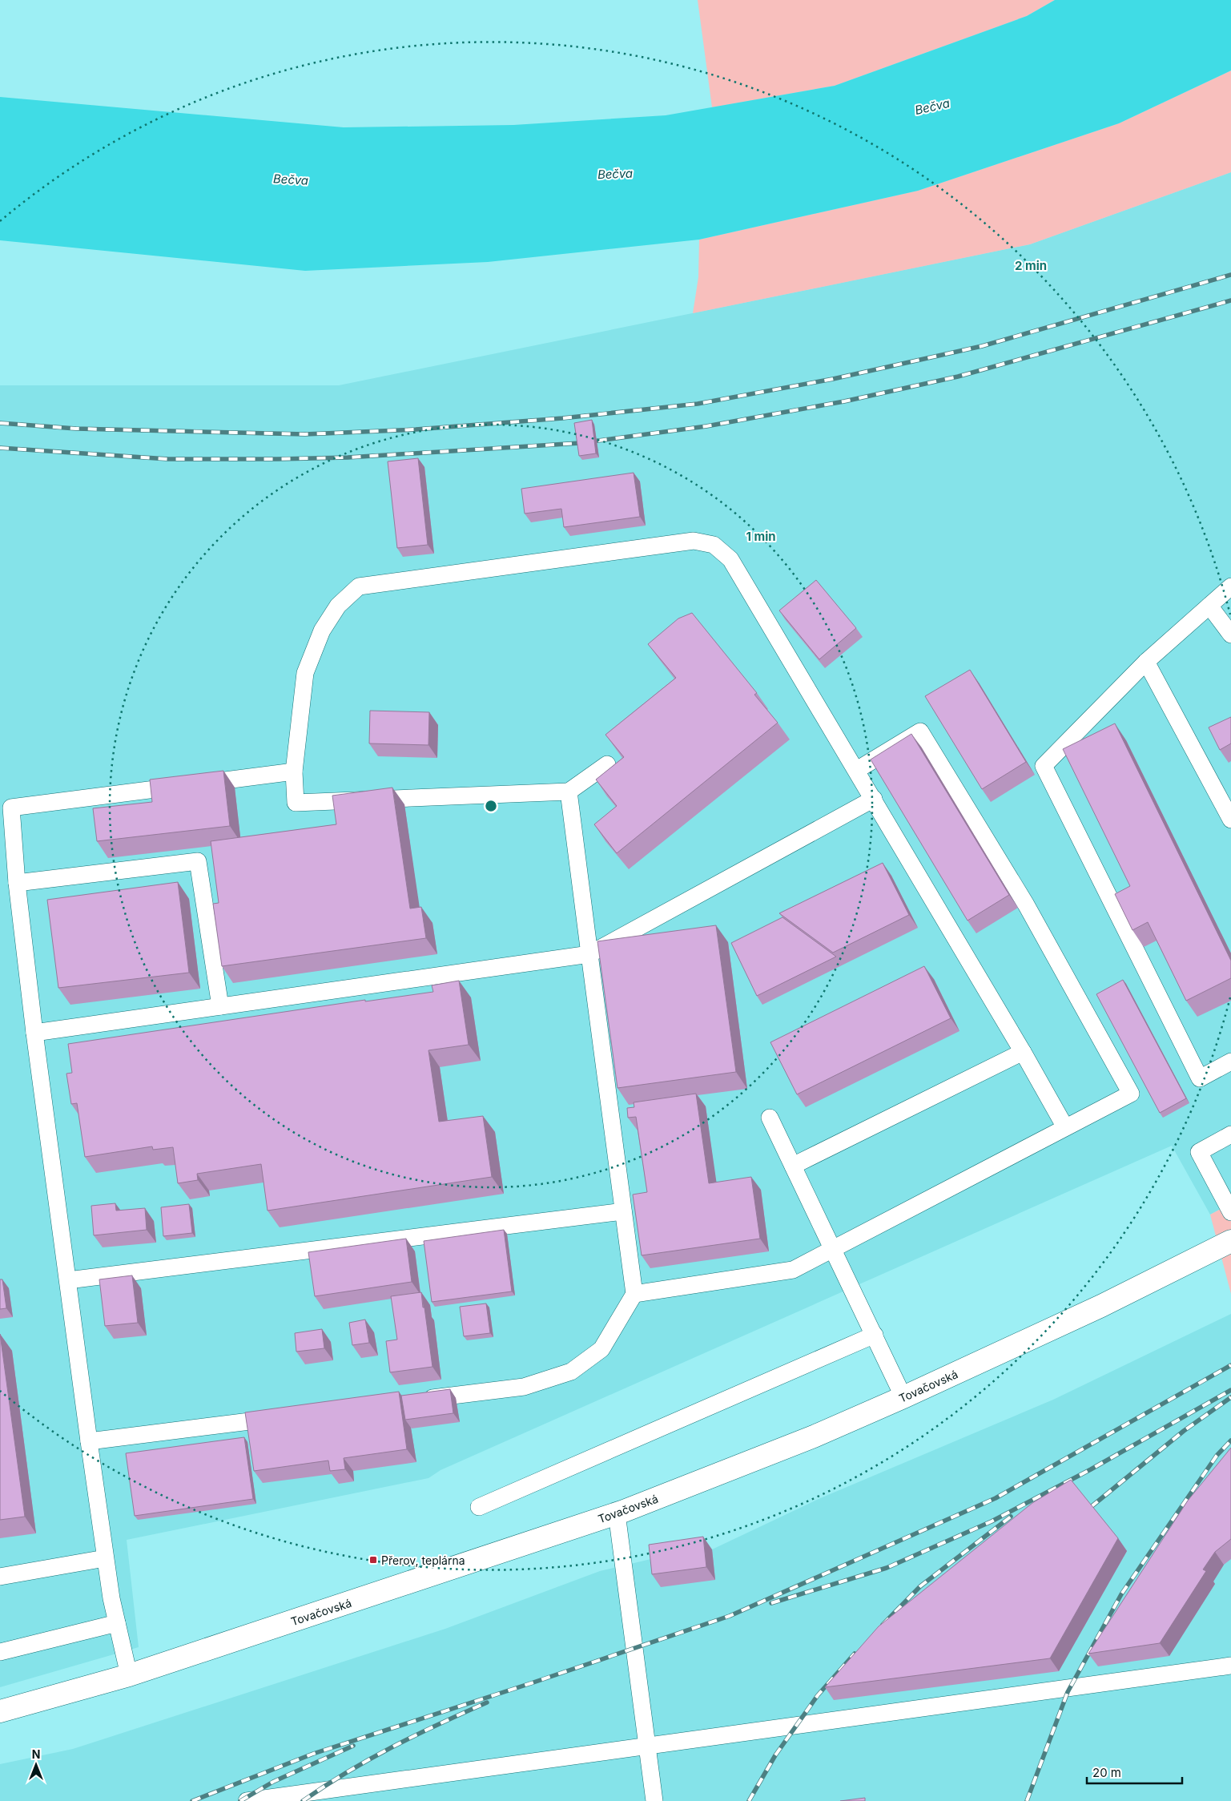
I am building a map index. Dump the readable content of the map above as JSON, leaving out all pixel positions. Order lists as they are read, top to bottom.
{
  "streets": {
    "main road": ["Tovačovská"]
  },
  "water": ["Bečva"],
  "places": {
    "transit": ["Přerov, teplárna"]
  },
  "scale_bar": "20 m",
  "north": "top",
  "rings": ["2 min", "1 min"]
}
